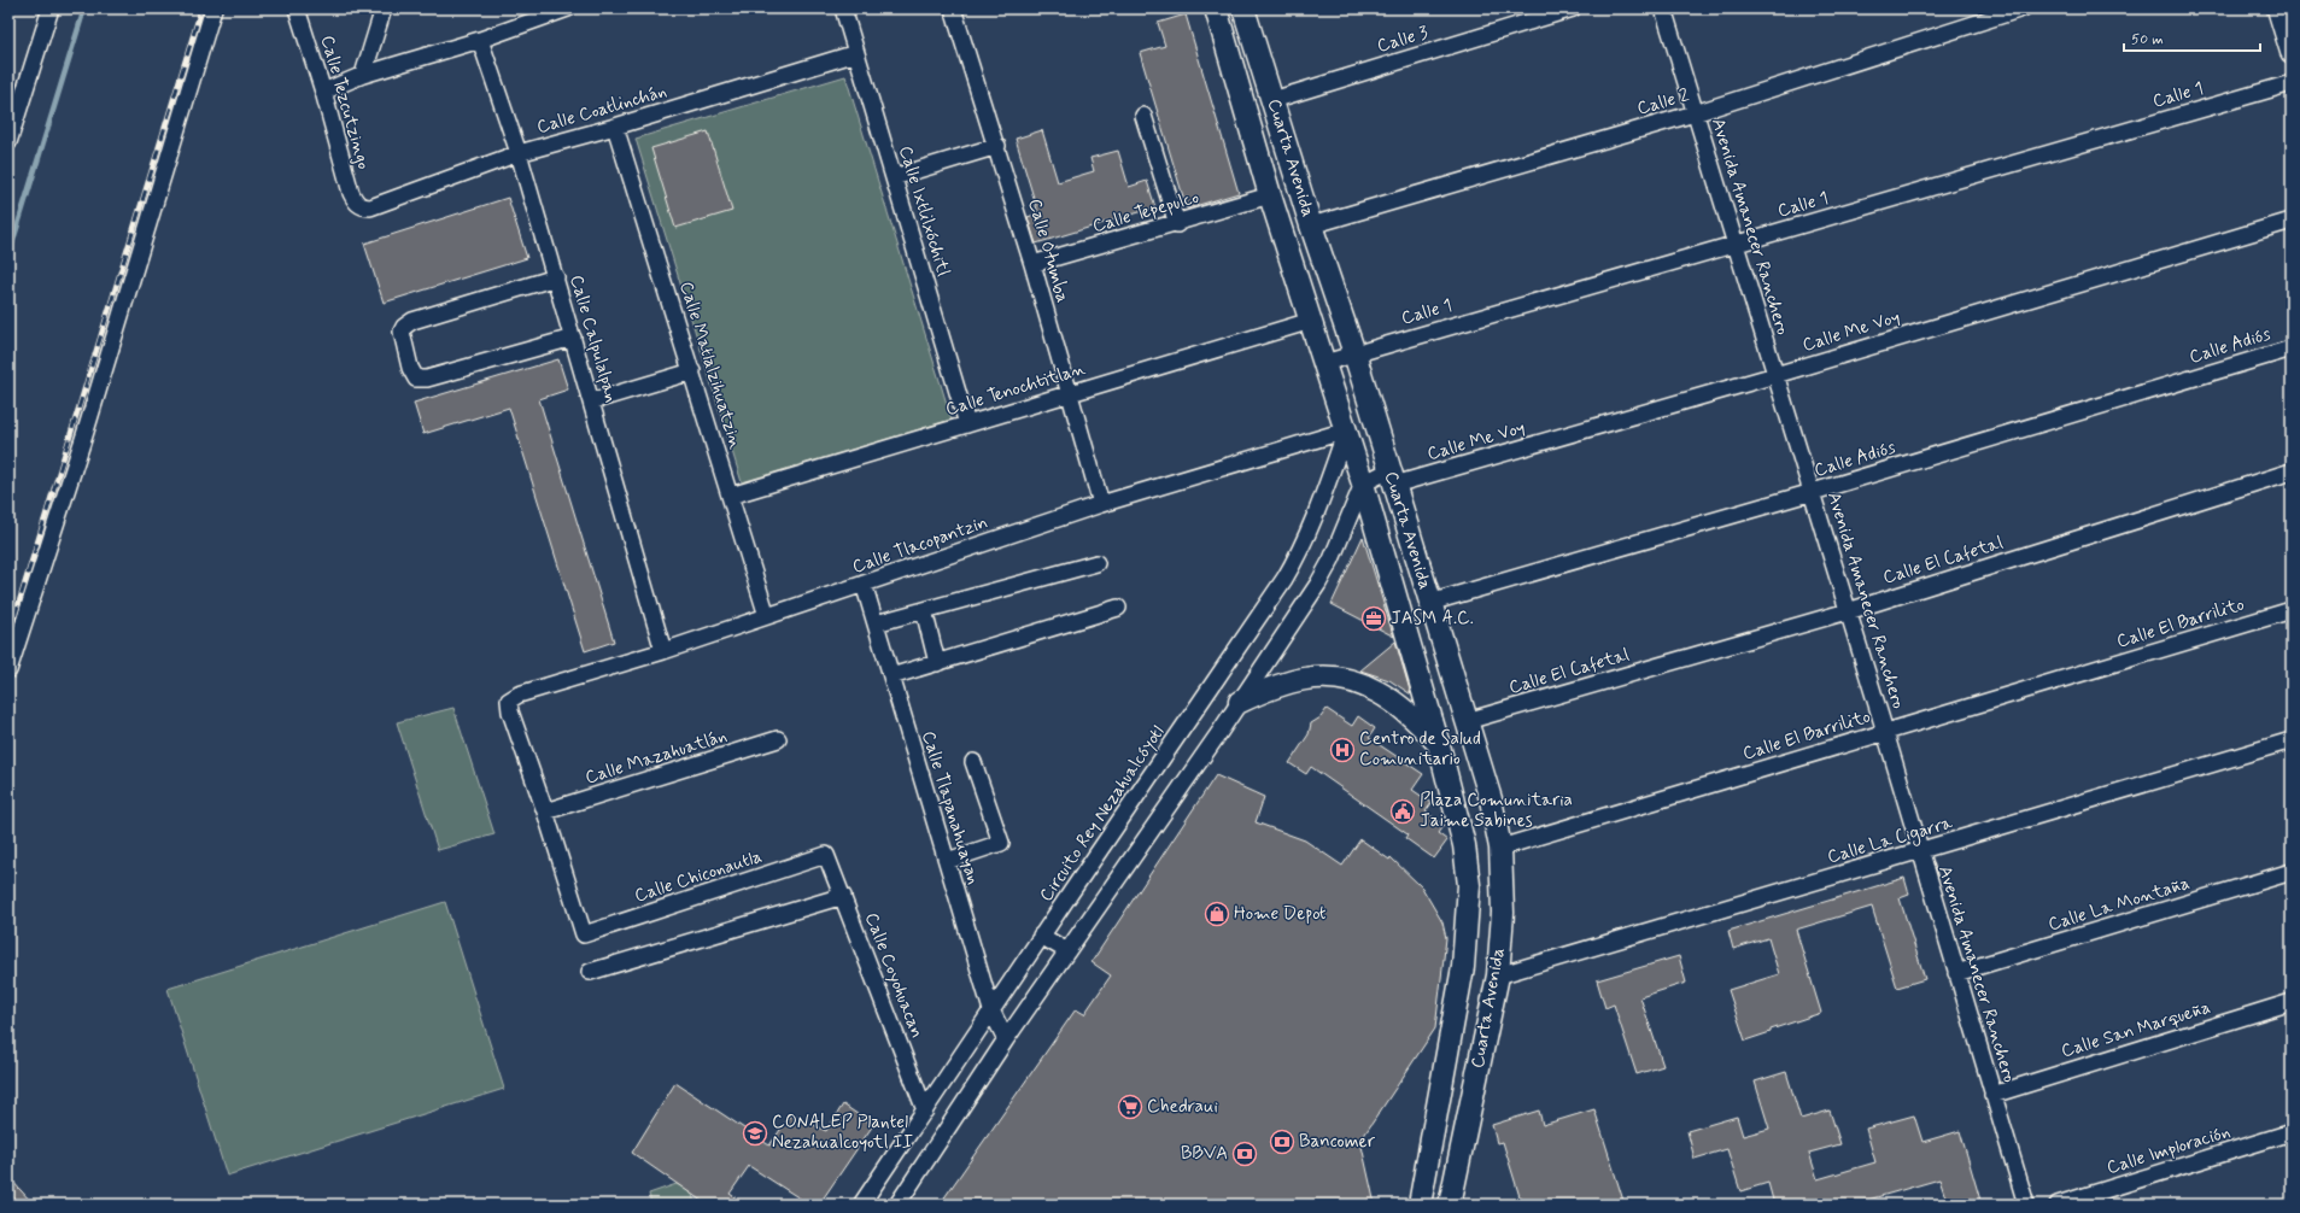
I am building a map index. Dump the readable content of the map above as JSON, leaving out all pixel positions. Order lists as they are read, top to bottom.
{
  "streets": {
    "main road": ["Cuarta Avenida"],
    "street": [
      "Calle 3",
      "Calle 1",
      "Calle Tezcutzingo",
      "Calle 2",
      "Calle Coatlinchán",
      "Calle Ixtlilxóchitl",
      "Calle Tepepulco",
      "Avenida Amanecer Ranchero",
      "Calle Otumba",
      "Calle Me Voy",
      "Calle Calpulalpan",
      "Calle Adiós",
      "Calle Matlalzihuatzin",
      "Calle Tenochtitlan",
      "Calle Tlacopantzin",
      "Calle El Cafetal",
      "Calle El Barrilito",
      "Calle Mazahuatlán",
      "Calle Tlapanahuayan",
      "Circuito Rey Nezahualcóyotl",
      "Calle La Cigarra",
      "Calle Chiconautla",
      "Calle La Montaña",
      "Calle Coyohuacan",
      "Calle San Marqueña",
      "Calle Imploración"
    ]
  },
  "crossings": [
    ["Calle 3", "Cuarta Avenida"],
    ["Calle 1", "Cuarta Avenida"],
    ["Calle 1", "Avenida Amanecer Ranchero"],
    ["Calle Tezcutzingo", "Calle Coatlinchán"],
    ["Calle 2", "Cuarta Avenida"],
    ["Calle 2", "Avenida Amanecer Ranchero"],
    ["Calle Coatlinchán", "Calle Ixtlilxóchitl"],
    ["Calle Coatlinchán", "Calle Calpulalpan"],
    ["Calle Coatlinchán", "Calle Matlalzihuatzin"],
    ["Cuarta Avenida", "Calle Tepepulco"],
    ["Cuarta Avenida", "Calle Me Voy"],
    ["Cuarta Avenida", "Calle Adiós"],
    ["Cuarta Avenida", "Calle Tenochtitlan"],
    ["Cuarta Avenida", "Calle Tlacopantzin"],
    ["Cuarta Avenida", "Calle El Cafetal"],
    ["Cuarta Avenida", "Calle El Barrilito"],
    ["Cuarta Avenida", "Circuito Rey Nezahualcóyotl"],
    ["Cuarta Avenida", "Calle La Cigarra"],
    ["Calle Ixtlilxóchitl", "Calle Tenochtitlan"],
    ["Calle Tepepulco", "Calle Otumba"],
    ["Avenida Amanecer Ranchero", "Calle Me Voy"],
    ["Avenida Amanecer Ranchero", "Calle Adiós"],
    ["Avenida Amanecer Ranchero", "Calle El Cafetal"],
    ["Avenida Amanecer Ranchero", "Calle El Barrilito"],
    ["Avenida Amanecer Ranchero", "Calle La Cigarra"],
    ["Avenida Amanecer Ranchero", "Calle La Montaña"],
    ["Avenida Amanecer Ranchero", "Calle San Marqueña"],
    ["Calle Otumba", "Calle Tenochtitlan"],
    ["Calle Otumba", "Calle Tlacopantzin"],
    ["Calle Calpulalpan", "Calle Tlacopantzin"],
    ["Calle Matlalzihuatzin", "Calle Tenochtitlan"],
    ["Calle Matlalzihuatzin", "Calle Tlacopantzin"],
    ["Calle Tlacopantzin", "Calle Mazahuatlán"],
    ["Calle Tlacopantzin", "Calle Tlapanahuayan"],
    ["Calle Tlacopantzin", "Circuito Rey Nezahualcóyotl"],
    ["Calle Tlacopantzin", "Calle Chiconautla"],
    ["Calle Mazahuatlán", "Calle Chiconautla"],
    ["Calle Tlapanahuayan", "Circuito Rey Nezahualcóyotl"],
    ["Circuito Rey Nezahualcóyotl", "Calle Coyohuacan"],
    ["Calle Chiconautla", "Calle Coyohuacan"]
  ],
  "places": {
    "office": ["JASM A.C."],
    "hospital": ["Centro de Salud Comunitario"],
    "public building": ["Plaza Comunitaria Jaime Sabines"],
    "shop": ["Home Depot"],
    "supermarket": ["Chedraui"],
    "school or university": ["CONALEP Plantel Nezahualcoyotl II"],
    "bank": ["Bancomer", "BBVA"]
  },
  "scale_bar": "50 m"
}
